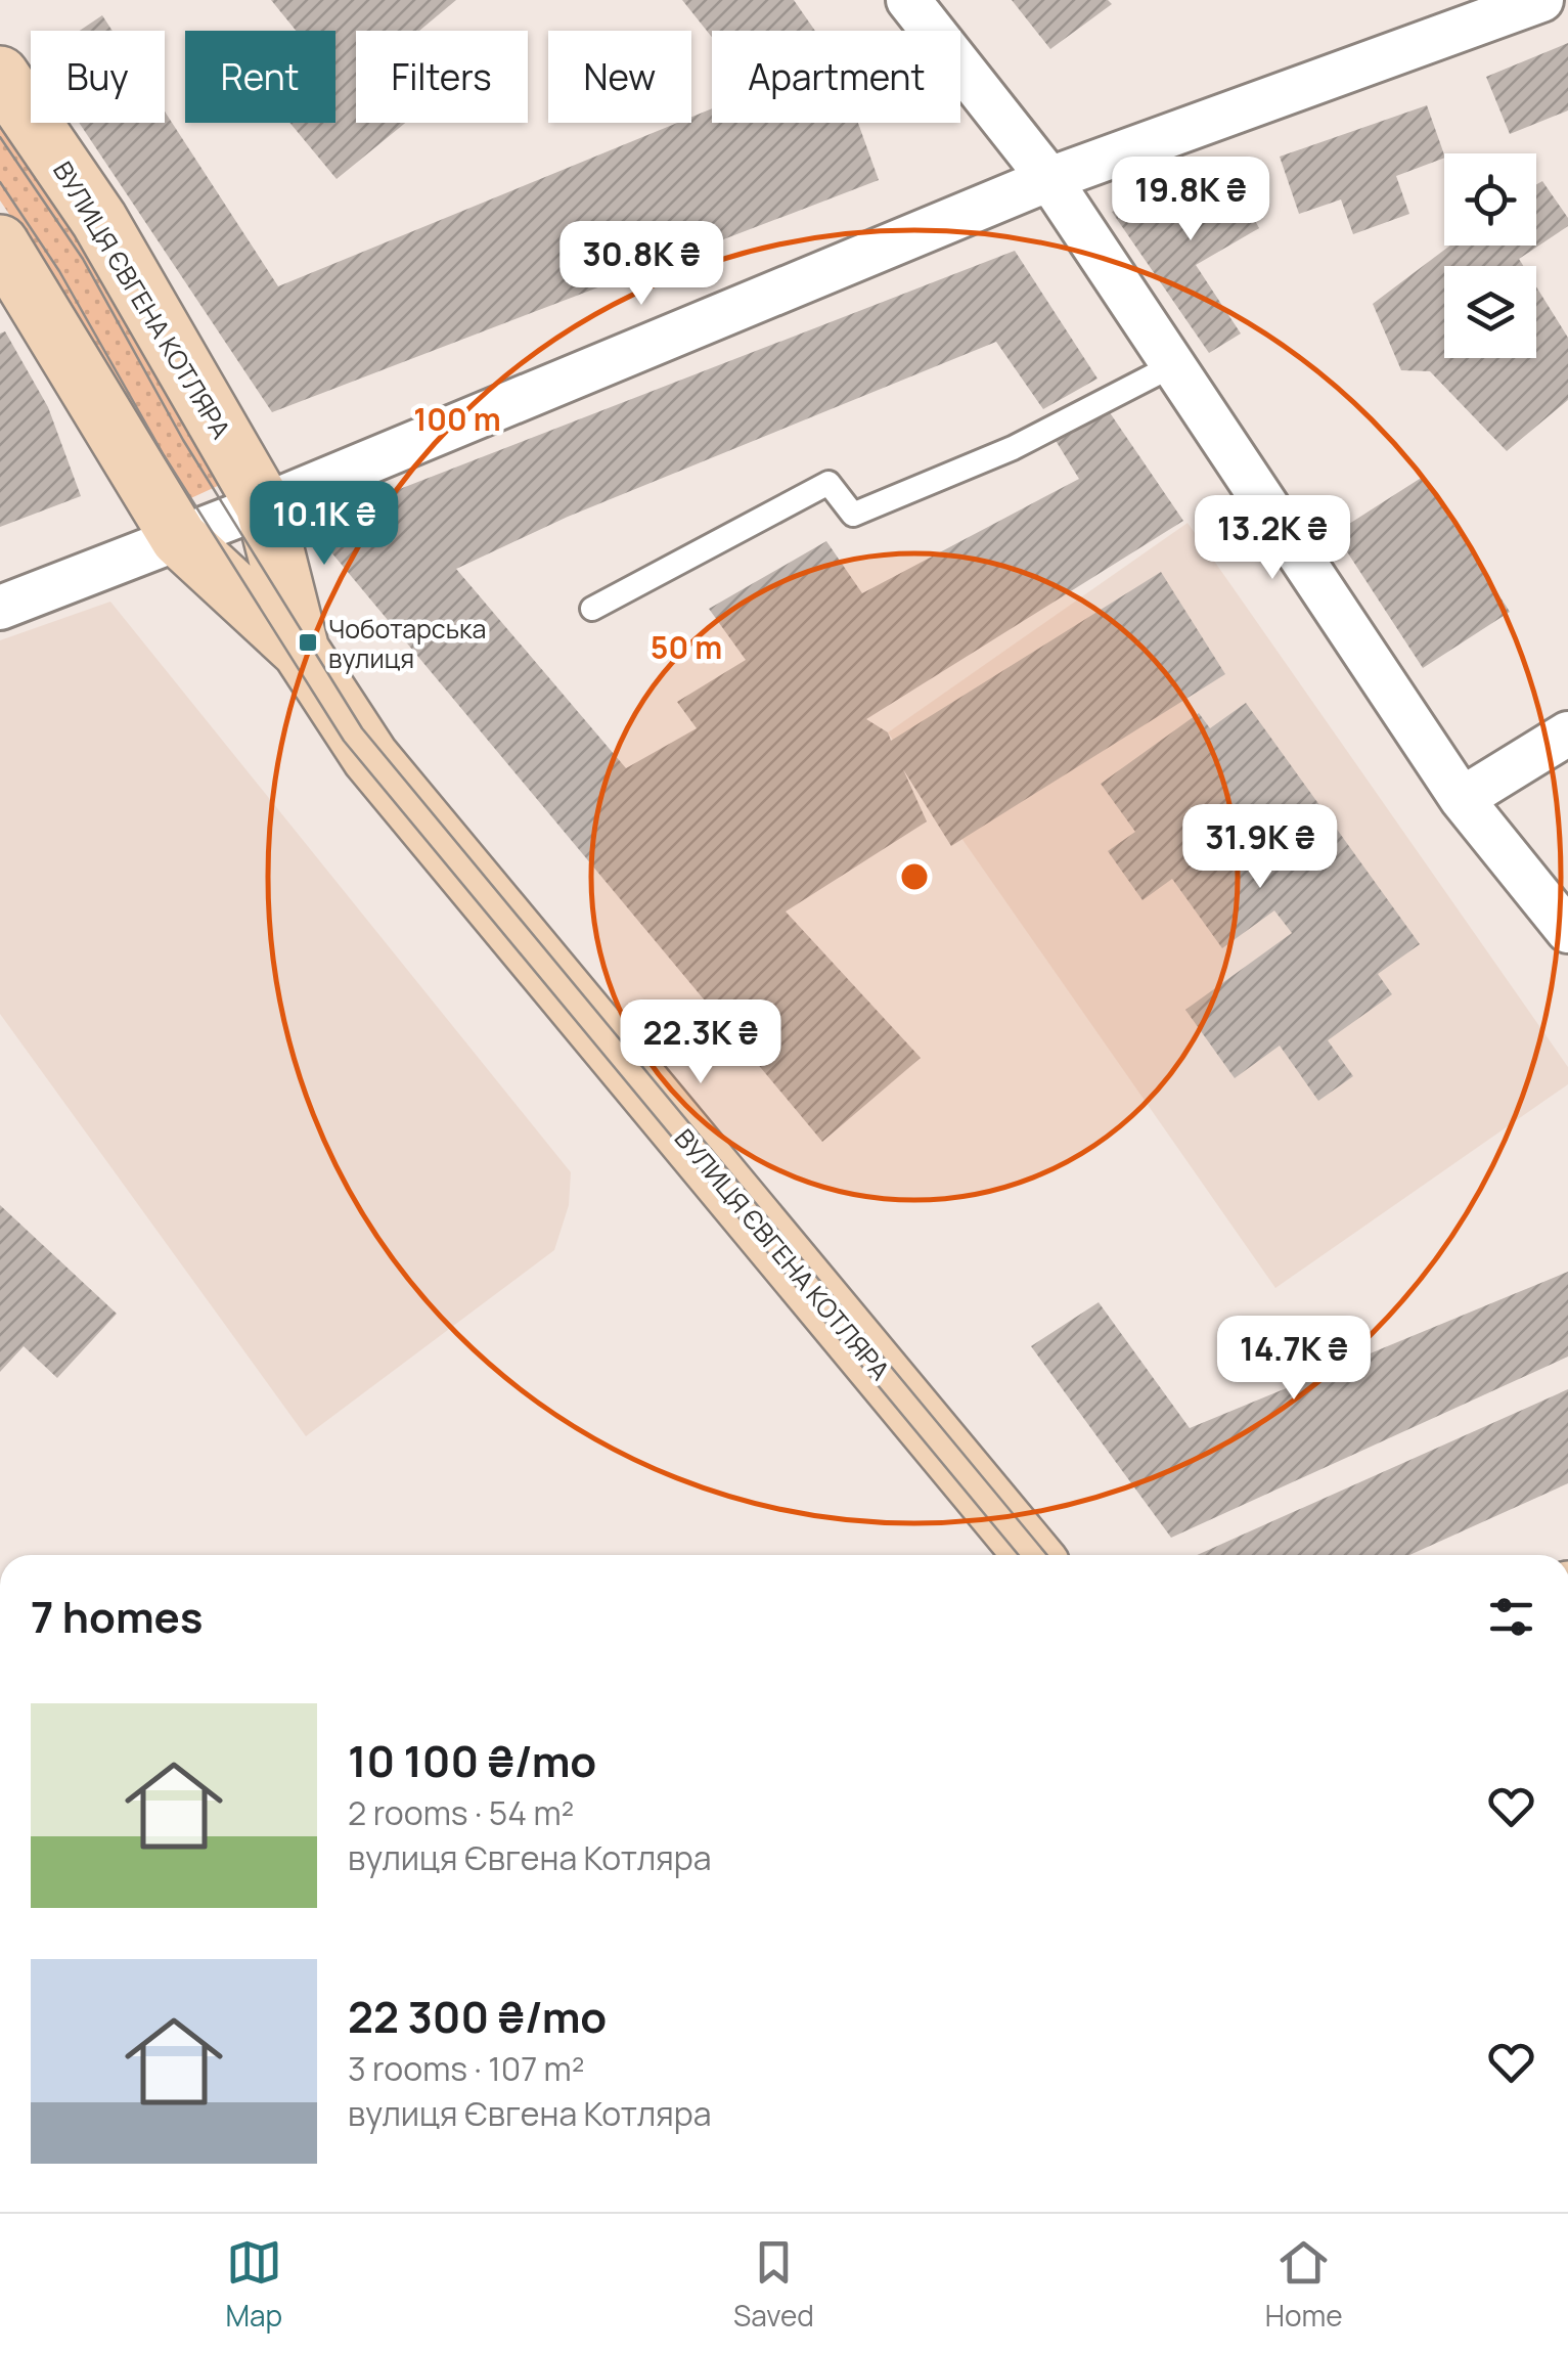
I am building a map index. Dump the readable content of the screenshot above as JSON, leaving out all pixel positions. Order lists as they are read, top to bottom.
{
  "streets": {
    "main road": ["ВУЛИЦЯ ЄВГЕНА КОТЛЯРА"]
  },
  "places": {
    "transit": ["Чоботарська вулиця"]
  },
  "page": {
    "chip": [
      "Buy",
      "Rent",
      "Filters",
      "New",
      "Apartment"
    ],
    "price": [
      "19.8K ₴",
      "30.8K ₴",
      "10.1K ₴",
      "13.2K ₴",
      "31.9K ₴",
      "22.3K ₴",
      "14.7K ₴"
    ],
    "heading": "7 homes",
    "list": [
      {
        "name": "10 100 ₴/mo",
        "note": "2 rooms · 54 m² · вулиця Євгена Котляра"
      },
      {
        "name": "22 300 ₴/mo",
        "note": "3 rooms · 107 m² · вулиця Євгена Котляра"
      }
    ],
    "tabs": ["Map", "Saved", "Home"]
  },
  "rings": ["100 m", "50 m"]
}
